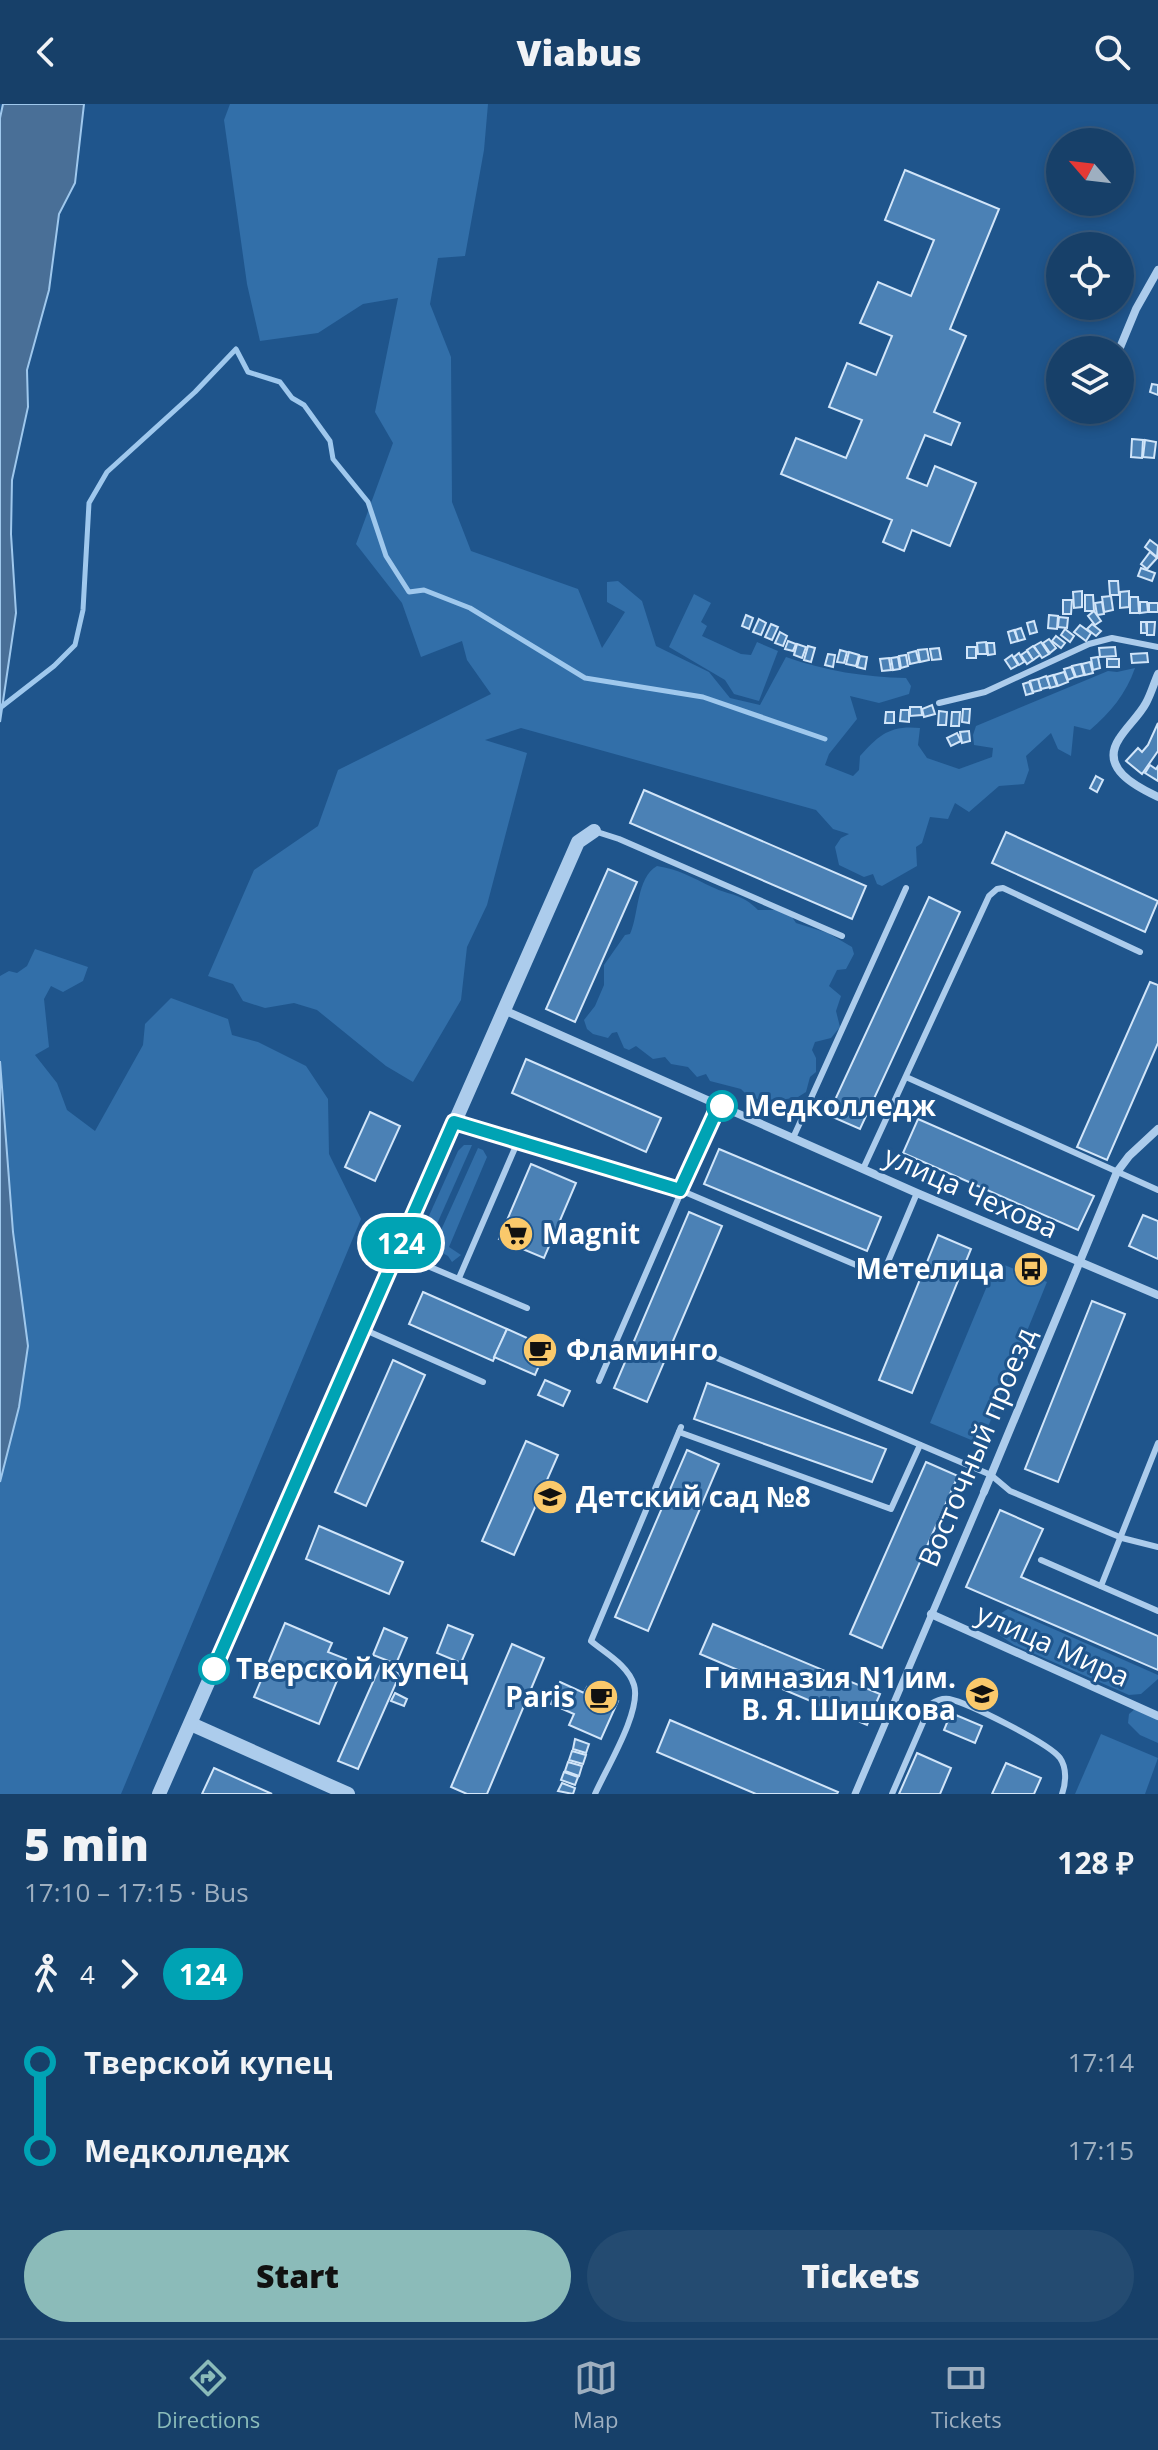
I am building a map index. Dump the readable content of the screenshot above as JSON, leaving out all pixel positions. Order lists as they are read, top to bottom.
{
  "streets": {
    "street": ["улица Чехова", "Восточный проезд", "улица Мира"]
  },
  "crossings": [
    ["улица Чехова", "Восточный проезд"],
    ["Восточный проезд", "улица Мира"]
  ],
  "places": {
    "other": ["Медколледж", "Тверской купец"],
    "supermarket": ["Magnit"],
    "bus stop": ["Метелица"],
    "cafe": ["Фламинго", "Paris"],
    "school or university": ["Детский сад №8", "Гимназия N1 им. В. Я. Шишкова"]
  },
  "lines": ["bus line 124"],
  "north": "top left",
  "page": {
    "header": "Viabus",
    "on_map": "124",
    "heading": ["5 min", "17:10 – 17:15 · Bus", "128 ₽"],
    "legs": ["4", "124"],
    "list": [
      {
        "name": "Тверской купец",
        "value": "17:14"
      },
      {
        "name": "Медколледж",
        "value": "17:15"
      }
    ],
    "buttons": ["Start", "Tickets"],
    "tabs": ["Directions", "Map", "Tickets"]
  }
}
